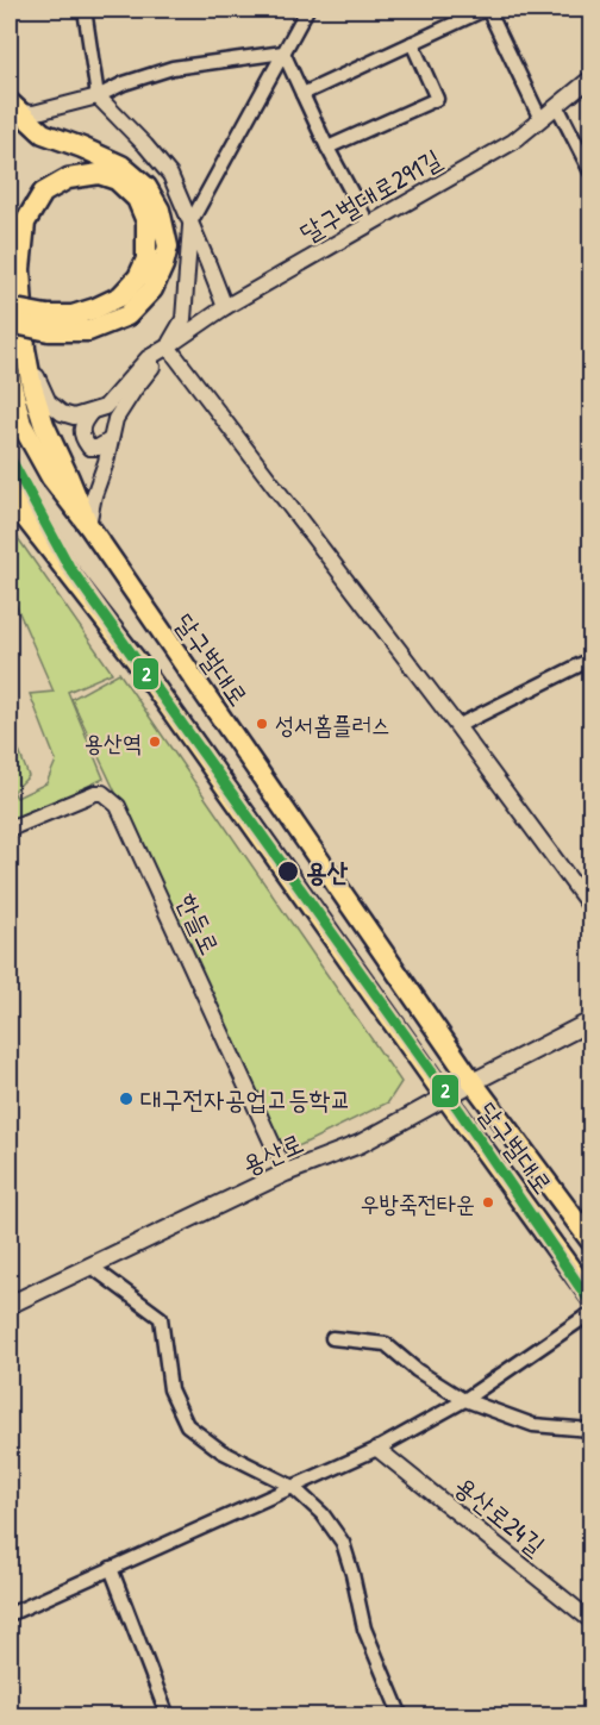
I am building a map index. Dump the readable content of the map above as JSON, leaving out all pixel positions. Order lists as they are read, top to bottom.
{
  "streets": {
    "main road": ["달구벌대로", "용산로"],
    "street": ["달구벌대로291길", "한들로", "용산로24길"]
  },
  "crossings": [
    ["달구벌대로", "용산로"],
    ["한들로", "용산로"]
  ],
  "places": [
    "성서홈플러스",
    "용산역",
    "용산",
    "대구전자공업고등학교",
    "우방죽전타운"
  ],
  "lines": ["transit line 2"]
}
